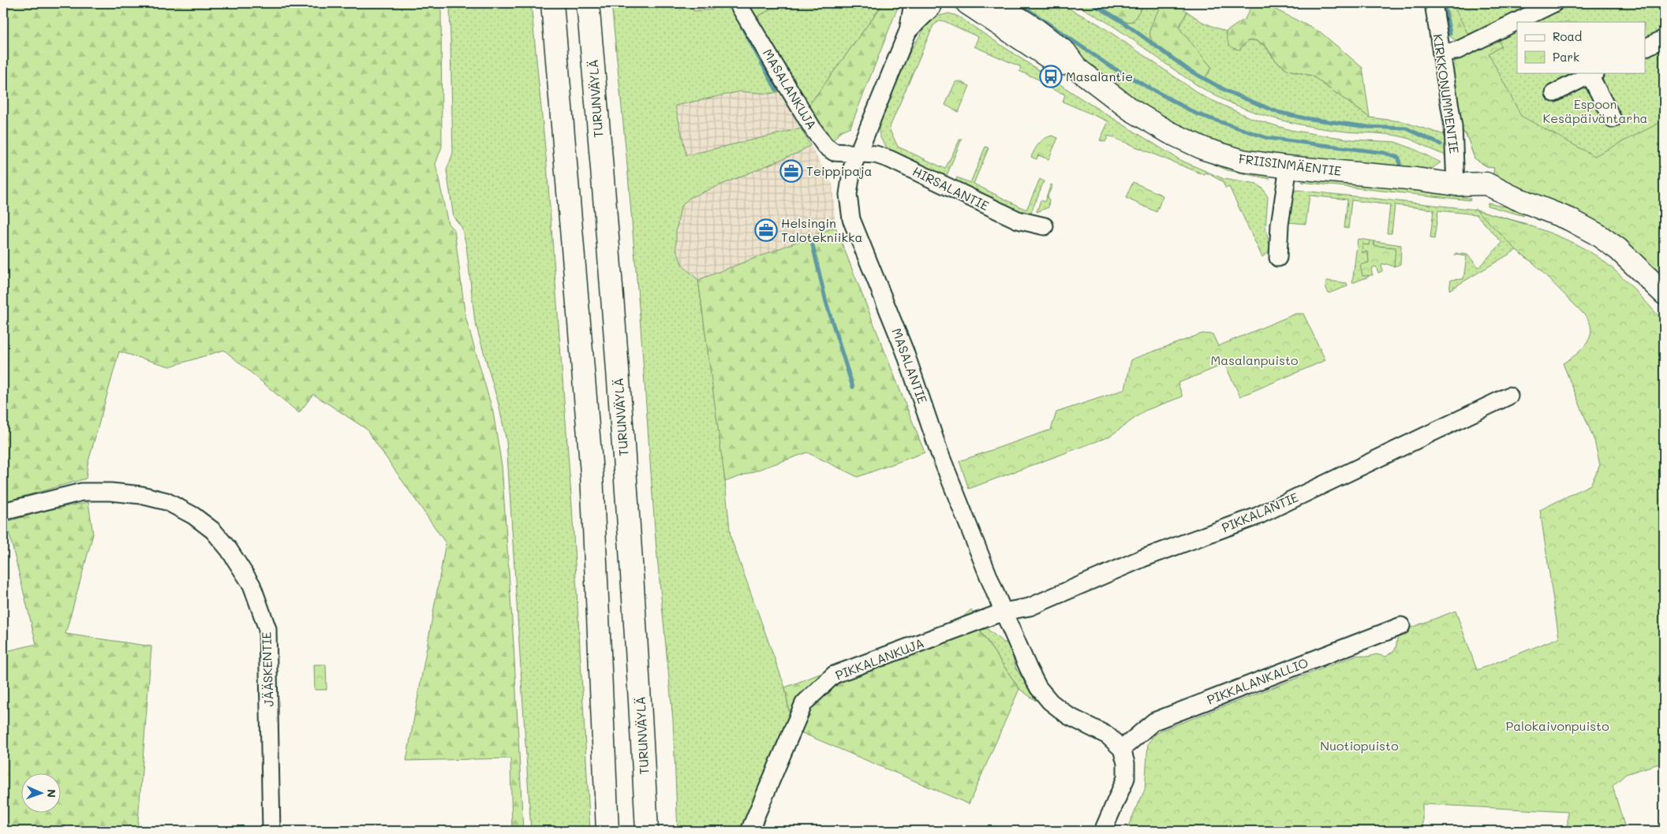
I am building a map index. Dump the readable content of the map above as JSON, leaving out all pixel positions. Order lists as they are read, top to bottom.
{
  "streets": {
    "main road": ["TURUNVÄYLÄ", "FRIISINMÄENTIE"],
    "street": [
      "MASALANKUJA",
      "KIRKKONUMMENTIE",
      "HIRSALANTIE",
      "MASALANTIE",
      "PIKKALANTIE",
      "PIKKALANKUJA",
      "JÄÄSKENTIE",
      "PIKKALANKALLIO"
    ]
  },
  "crossings": [
    ["MASALANKUJA", "HIRSALANTIE"],
    ["MASALANKUJA", "MASALANTIE"],
    ["KIRKKONUMMENTIE", "FRIISINMÄENTIE"],
    ["HIRSALANTIE", "MASALANTIE"],
    ["MASALANTIE", "PIKKALANTIE"],
    ["MASALANTIE", "PIKKALANKUJA"],
    ["MASALANTIE", "PIKKALANKALLIO"],
    ["PIKKALANTIE", "PIKKALANKUJA"]
  ],
  "parks": [
    "Espoon Kesäpäiväntarha",
    "Masalanpuisto",
    "Palokaivonpuisto",
    "Nuotiopuisto"
  ],
  "places": {
    "bus stop": ["Masalantie"],
    "office": ["Teippipaja", "Helsingin Talotekniikka"]
  },
  "legend": ["Road", "Park"],
  "north": "right"
}
